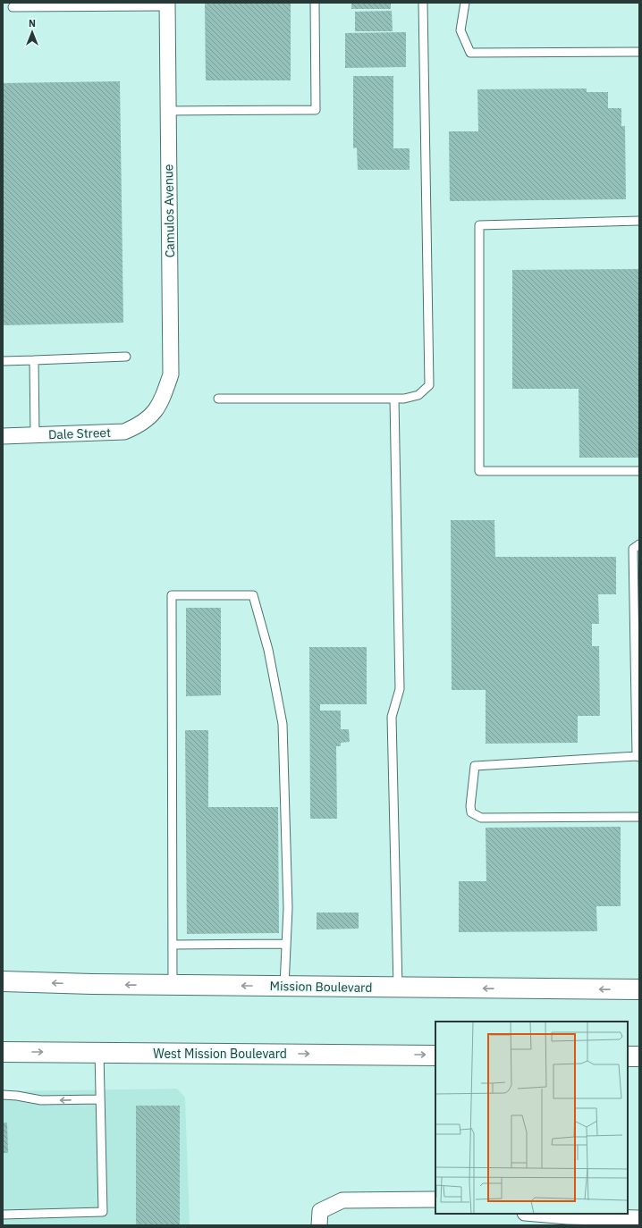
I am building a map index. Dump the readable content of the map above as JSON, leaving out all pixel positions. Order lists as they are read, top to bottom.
{
  "streets": {
    "main road": ["Mission Boulevard", "West Mission Boulevard"],
    "street": ["Camulos Avenue", "Dale Street"]
  },
  "crossings": [
    ["Camulos Avenue", "Dale Street"]
  ],
  "one_way": ["Mission Boulevard", "West Mission Boulevard"],
  "north": "top"
}
